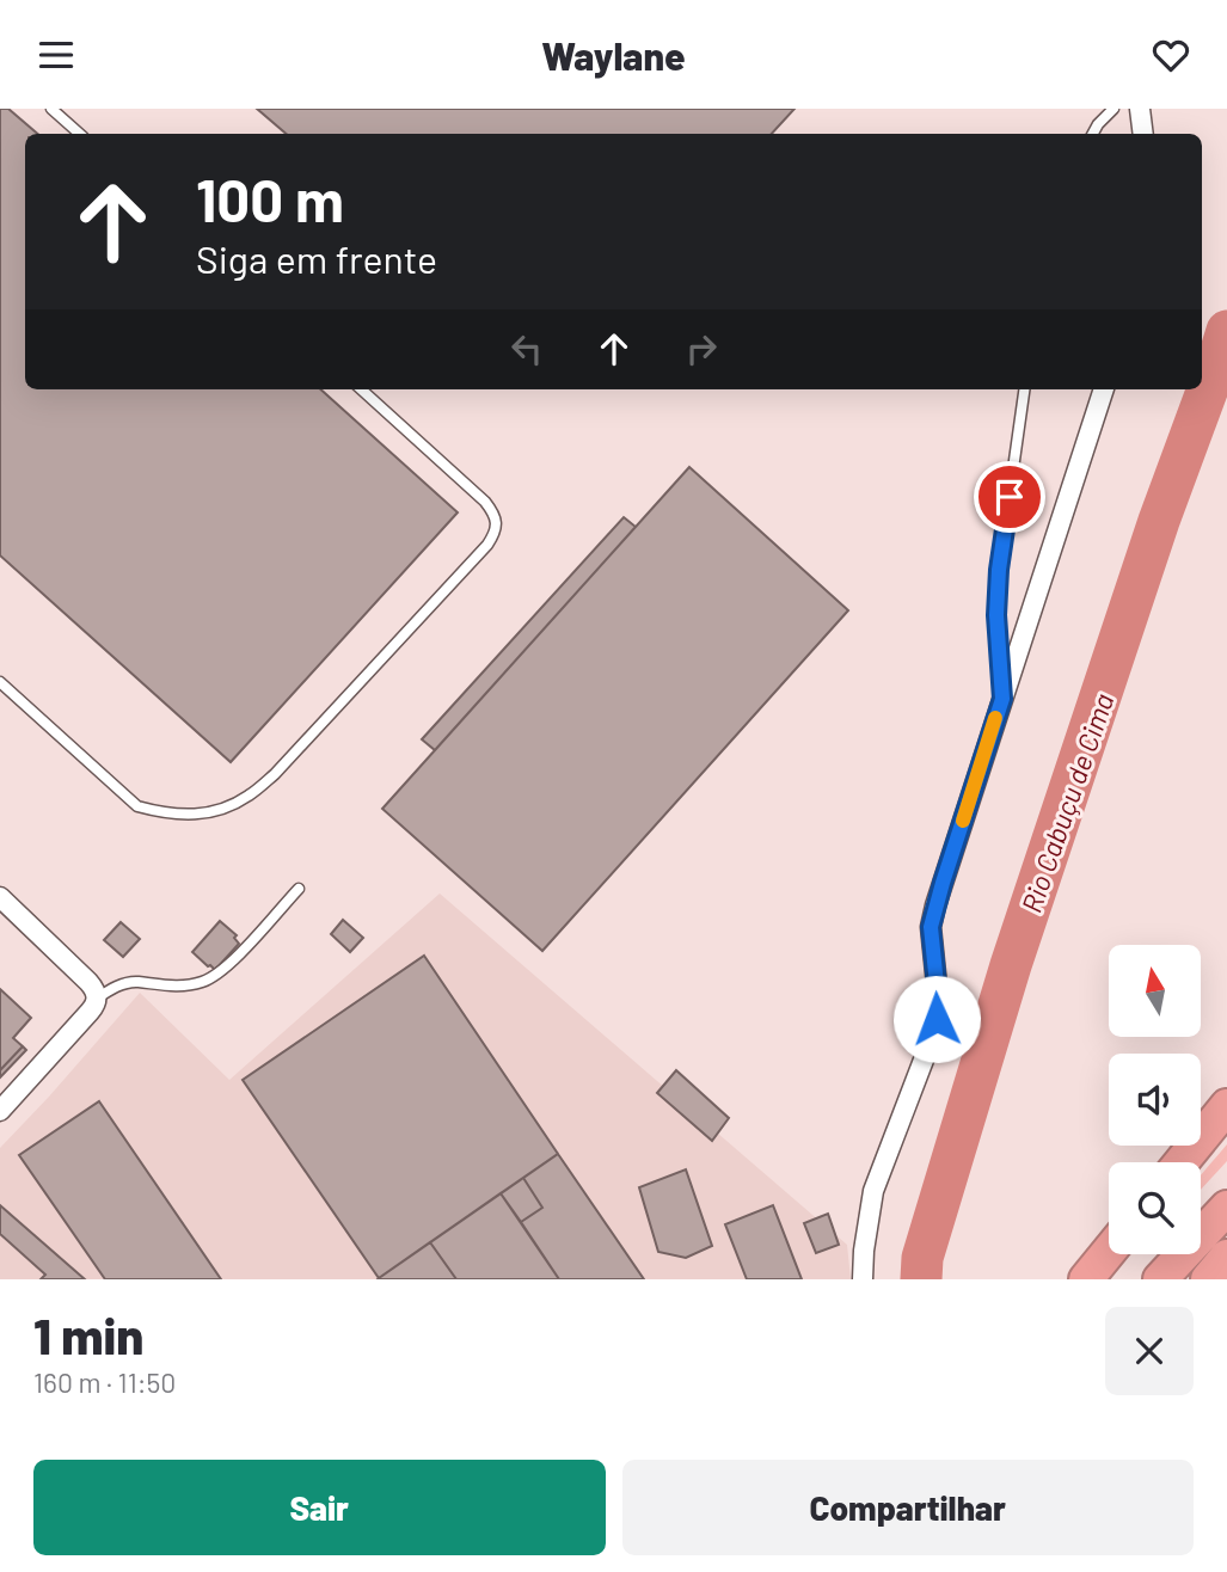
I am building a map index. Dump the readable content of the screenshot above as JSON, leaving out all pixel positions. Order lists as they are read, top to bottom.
{
  "water": ["Rio Cabuçu de Cima"],
  "north": "top",
  "page": {
    "header": "Waylane",
    "turn": ["100 m", "Siga em frente"],
    "heading": ["1 min", "160 m · 11:50"],
    "buttons": ["Sair", "Compartilhar"]
  }
}
